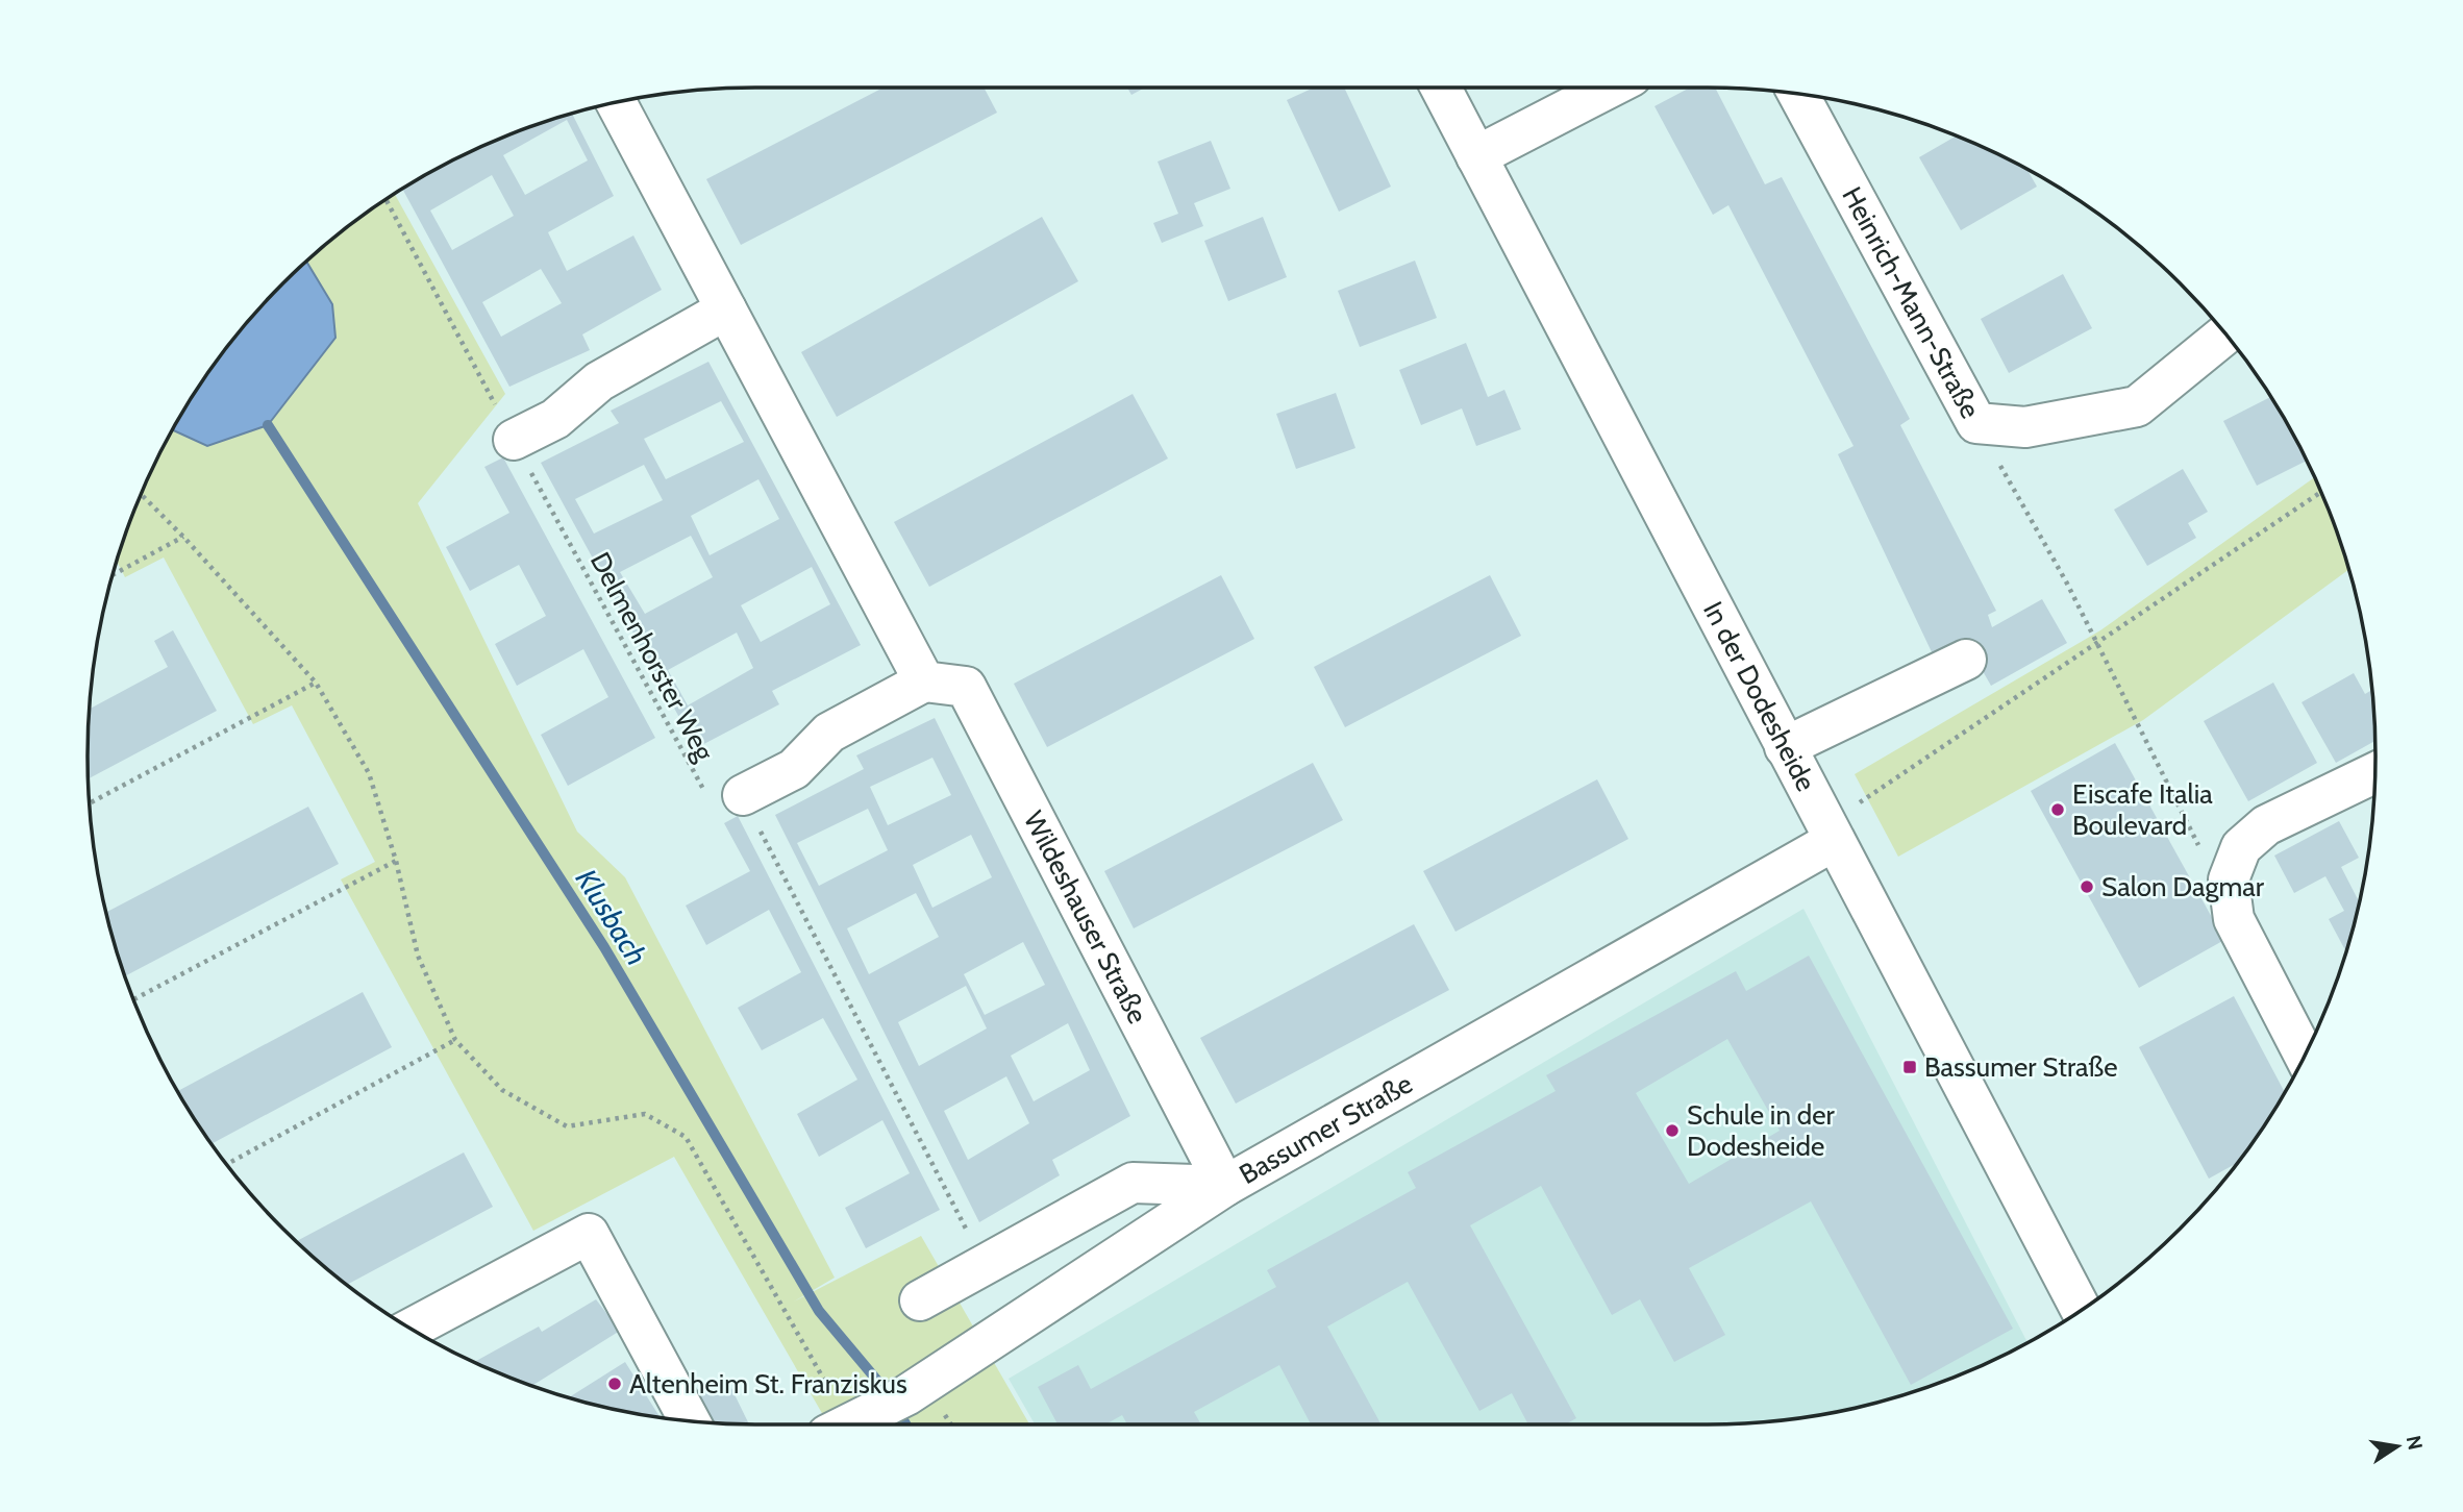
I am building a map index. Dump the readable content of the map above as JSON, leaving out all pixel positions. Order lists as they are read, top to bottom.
{
  "streets": {
    "street": [
      "Heinrich-Mann-Straße",
      "In der Dodesheide",
      "Wildeshauser Straße",
      "Bassumer Straße"
    ],
    "path": ["Delmenhorster Weg"]
  },
  "crossings": [
    ["In der Dodesheide", "Bassumer Straße"],
    ["Wildeshauser Straße", "Bassumer Straße"]
  ],
  "water": ["Klusbach"],
  "places": {
    "other": [
      "Eiscafe Italia Boulevard",
      "Salon Dagmar",
      "Schule in der Dodesheide",
      "Altenheim St. Franziskus"
    ],
    "transit": ["Bassumer Straße"]
  },
  "north": "right"
}
